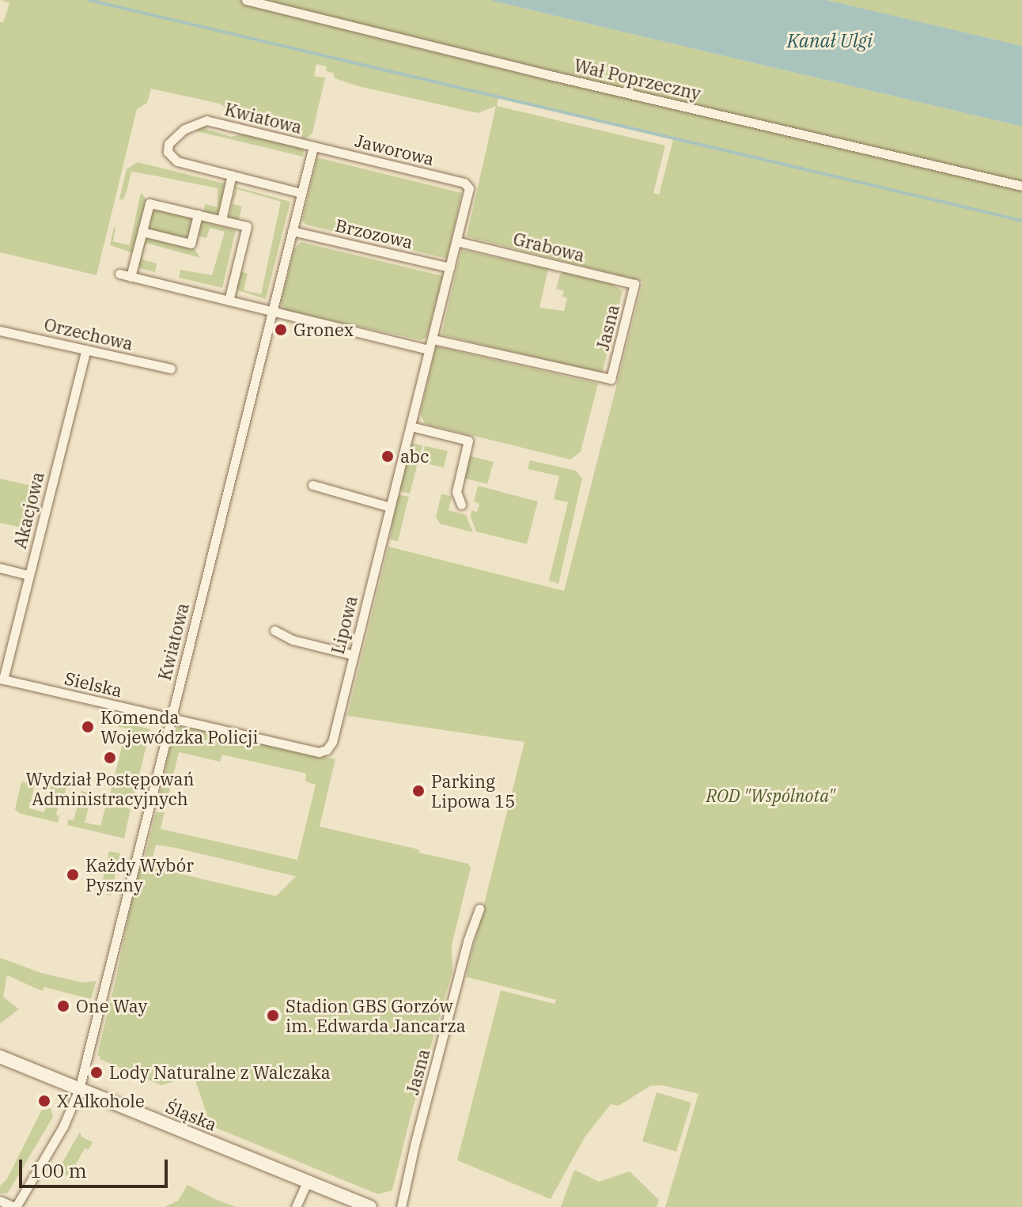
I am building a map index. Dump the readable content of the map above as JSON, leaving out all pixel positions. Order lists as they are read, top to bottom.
{
  "streets": {
    "street": [
      "Wał Poprzeczny",
      "Kwiatowa",
      "Jaworowa",
      "Brzozowa",
      "Grabowa",
      "Jasna",
      "Orzechowa",
      "Akacjowa",
      "Lipowa",
      "Sielska",
      "Śląska"
    ]
  },
  "crossings": [
    ["Kwiatowa", "Jaworowa"],
    ["Kwiatowa", "Brzozowa"],
    ["Kwiatowa", "Sielska"],
    ["Kwiatowa", "Śląska"],
    ["Jaworowa", "Lipowa"],
    ["Brzozowa", "Lipowa"],
    ["Grabowa", "Jasna"],
    ["Grabowa", "Lipowa"],
    ["Jasna", "Lipowa"],
    ["Orzechowa", "Akacjowa"],
    ["Akacjowa", "Sielska"],
    ["Lipowa", "Sielska"]
  ],
  "water": ["Kanał Ulgi"],
  "parks": ["ROD \"Wspólnota\""],
  "places": [
    "Gronex",
    "abc",
    "Komenda Wojewódzka Policji",
    "Wydział Postępowań Administracyjnych",
    "Parking Lipowa 15",
    "Każdy Wybór Pyszny",
    "One Way",
    "Stadion GBS Gorzów im. Edwarda Jancarza",
    "Lody Naturalne z Walczaka",
    "X Alkohole"
  ],
  "scale_bar": "100 m"
}
